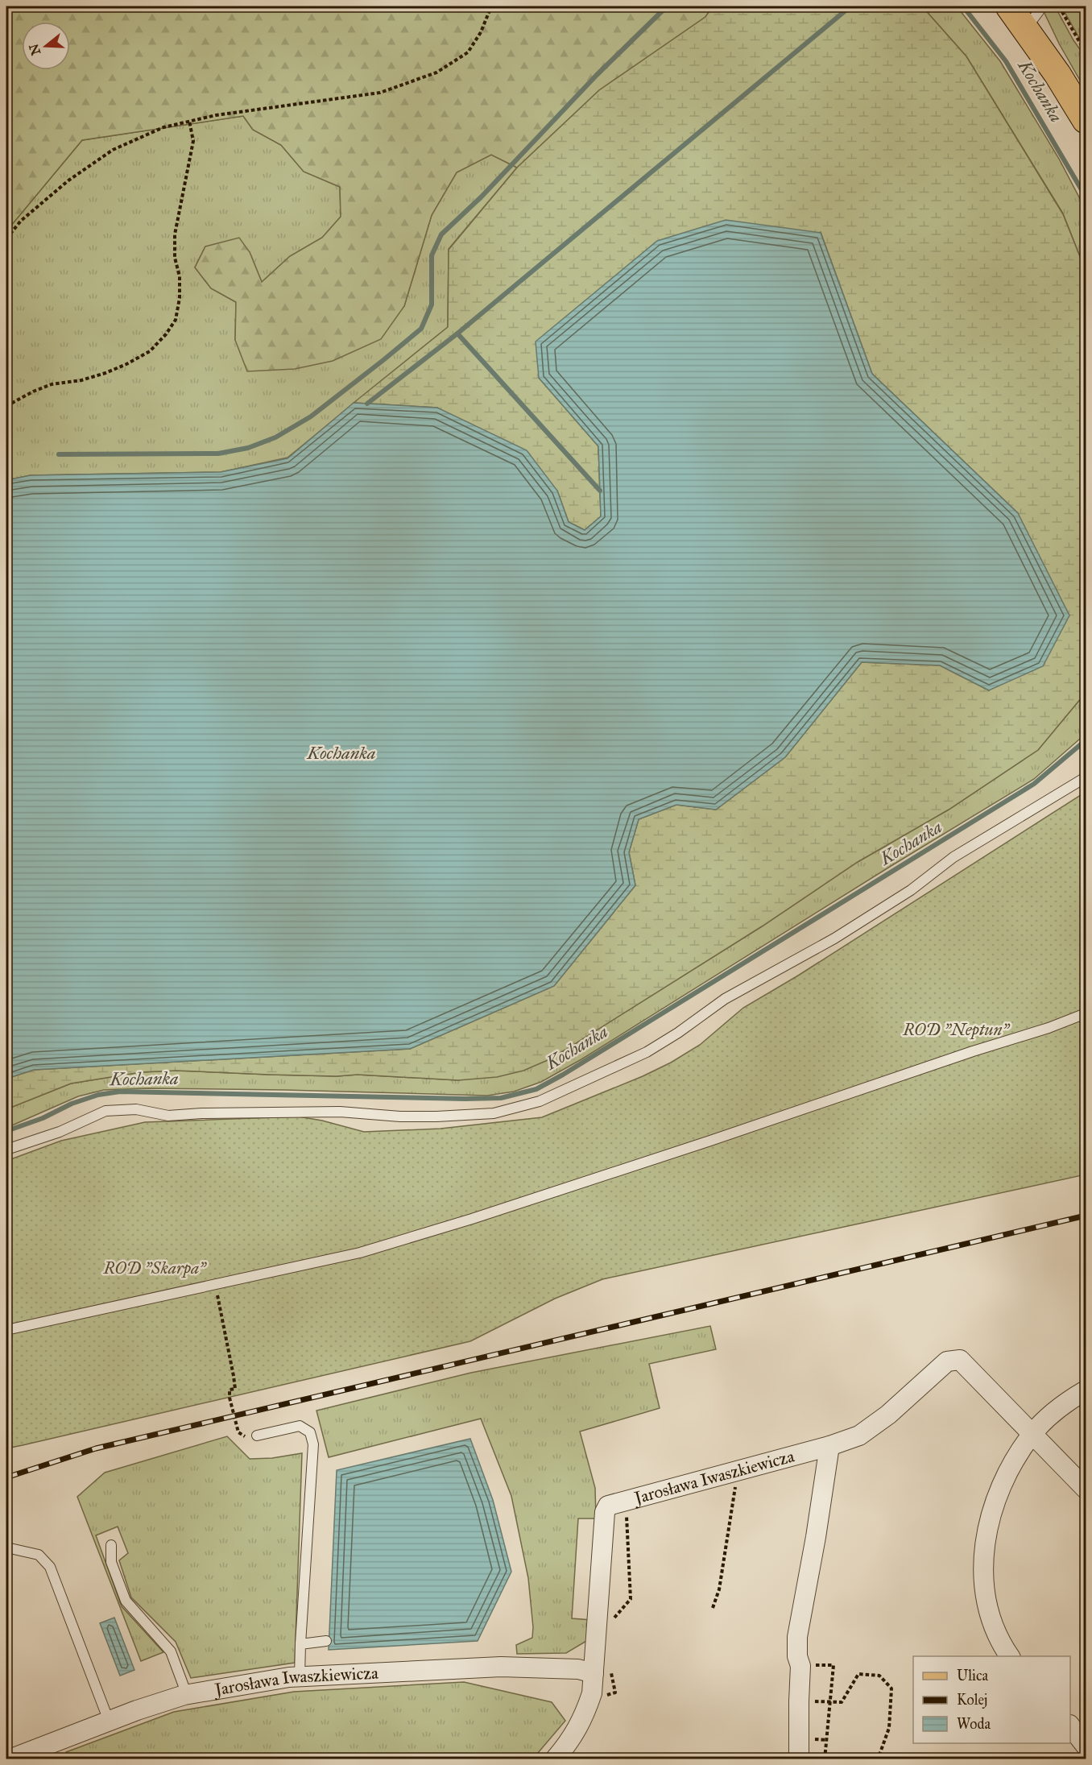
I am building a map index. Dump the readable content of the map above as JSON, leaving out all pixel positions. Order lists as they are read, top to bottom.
{
  "streets": {
    "street": ["Jarosława Iwaszkiewicza"]
  },
  "water": ["Kochanka"],
  "parks": ["ROD \"Neptun\"", "ROD \"Skarpa\""],
  "legend": ["Ulica", "Kolej", "Woda"],
  "north": "left"
}
